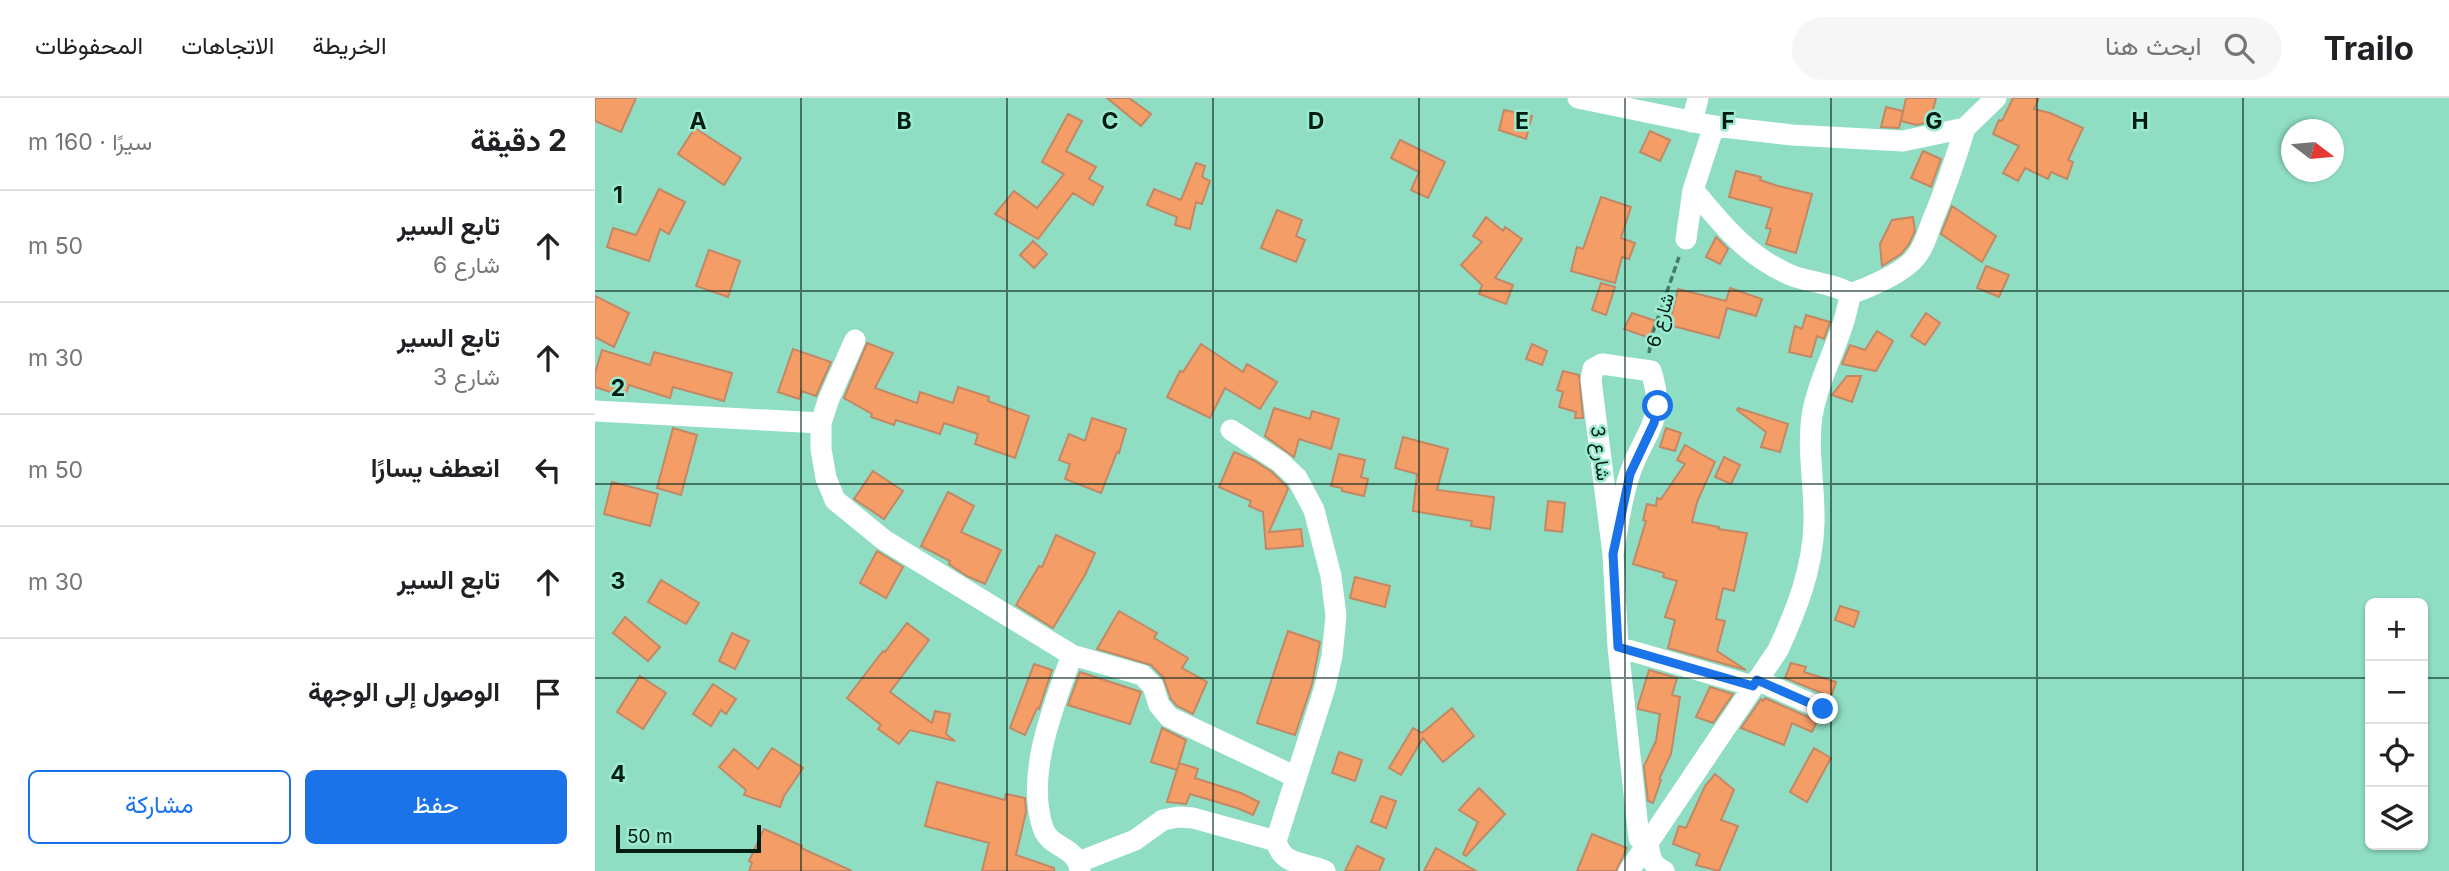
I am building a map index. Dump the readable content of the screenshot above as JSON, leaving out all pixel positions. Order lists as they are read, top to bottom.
{
  "streets": {
    "street": ["شارع 6", "شارع 3"]
  },
  "crossings": [
    ["شارع 6", "شارع 3"]
  ],
  "scale_bar": "50 m",
  "north": "right",
  "page": {
    "header": "Trailo",
    "search": "ابحث هنا",
    "nav": ["الخريطة", "الاتجاهات", "المحفوظات"],
    "heading": ["2 دقيقة", "سيرًا · 160 m"],
    "list": [
      ["تابع السير", "شارع 6", "50 m"],
      ["تابع السير", "شارع 3", "30 m"],
      ["انعطف يسارًا", "50 m"],
      ["تابع السير", "30 m"],
      "الوصول إلى الوجهة"
    ],
    "map_buttons": ["+", "−"],
    "buttons": ["حفظ", "مشاركة"],
    "scale": "50 m"
  },
  "grid": {
    "columns": [
      "A",
      "B",
      "C",
      "D",
      "E",
      "F",
      "G",
      "H"
    ],
    "rows": [
      "1",
      "2",
      "3",
      "4"
    ]
  }
}
